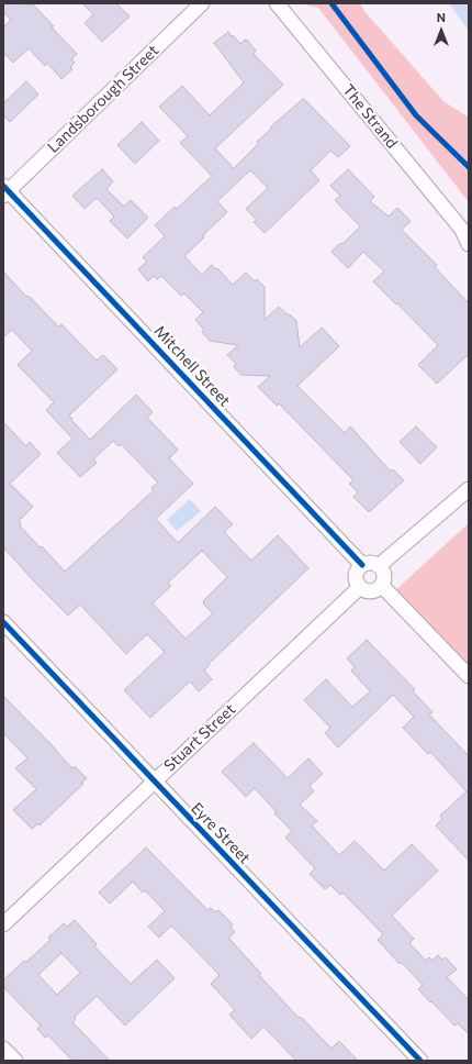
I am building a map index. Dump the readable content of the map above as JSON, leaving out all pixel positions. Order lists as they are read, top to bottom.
{
  "streets": {
    "street": [
      "Landsborough Street",
      "The Strand",
      "Mitchell Street",
      "Stuart Street",
      "Eyre Street"
    ]
  },
  "crossings": [
    ["Landsborough Street", "Mitchell Street"],
    ["Mitchell Street", "Stuart Street"],
    ["Stuart Street", "Eyre Street"]
  ],
  "north": "top"
}
